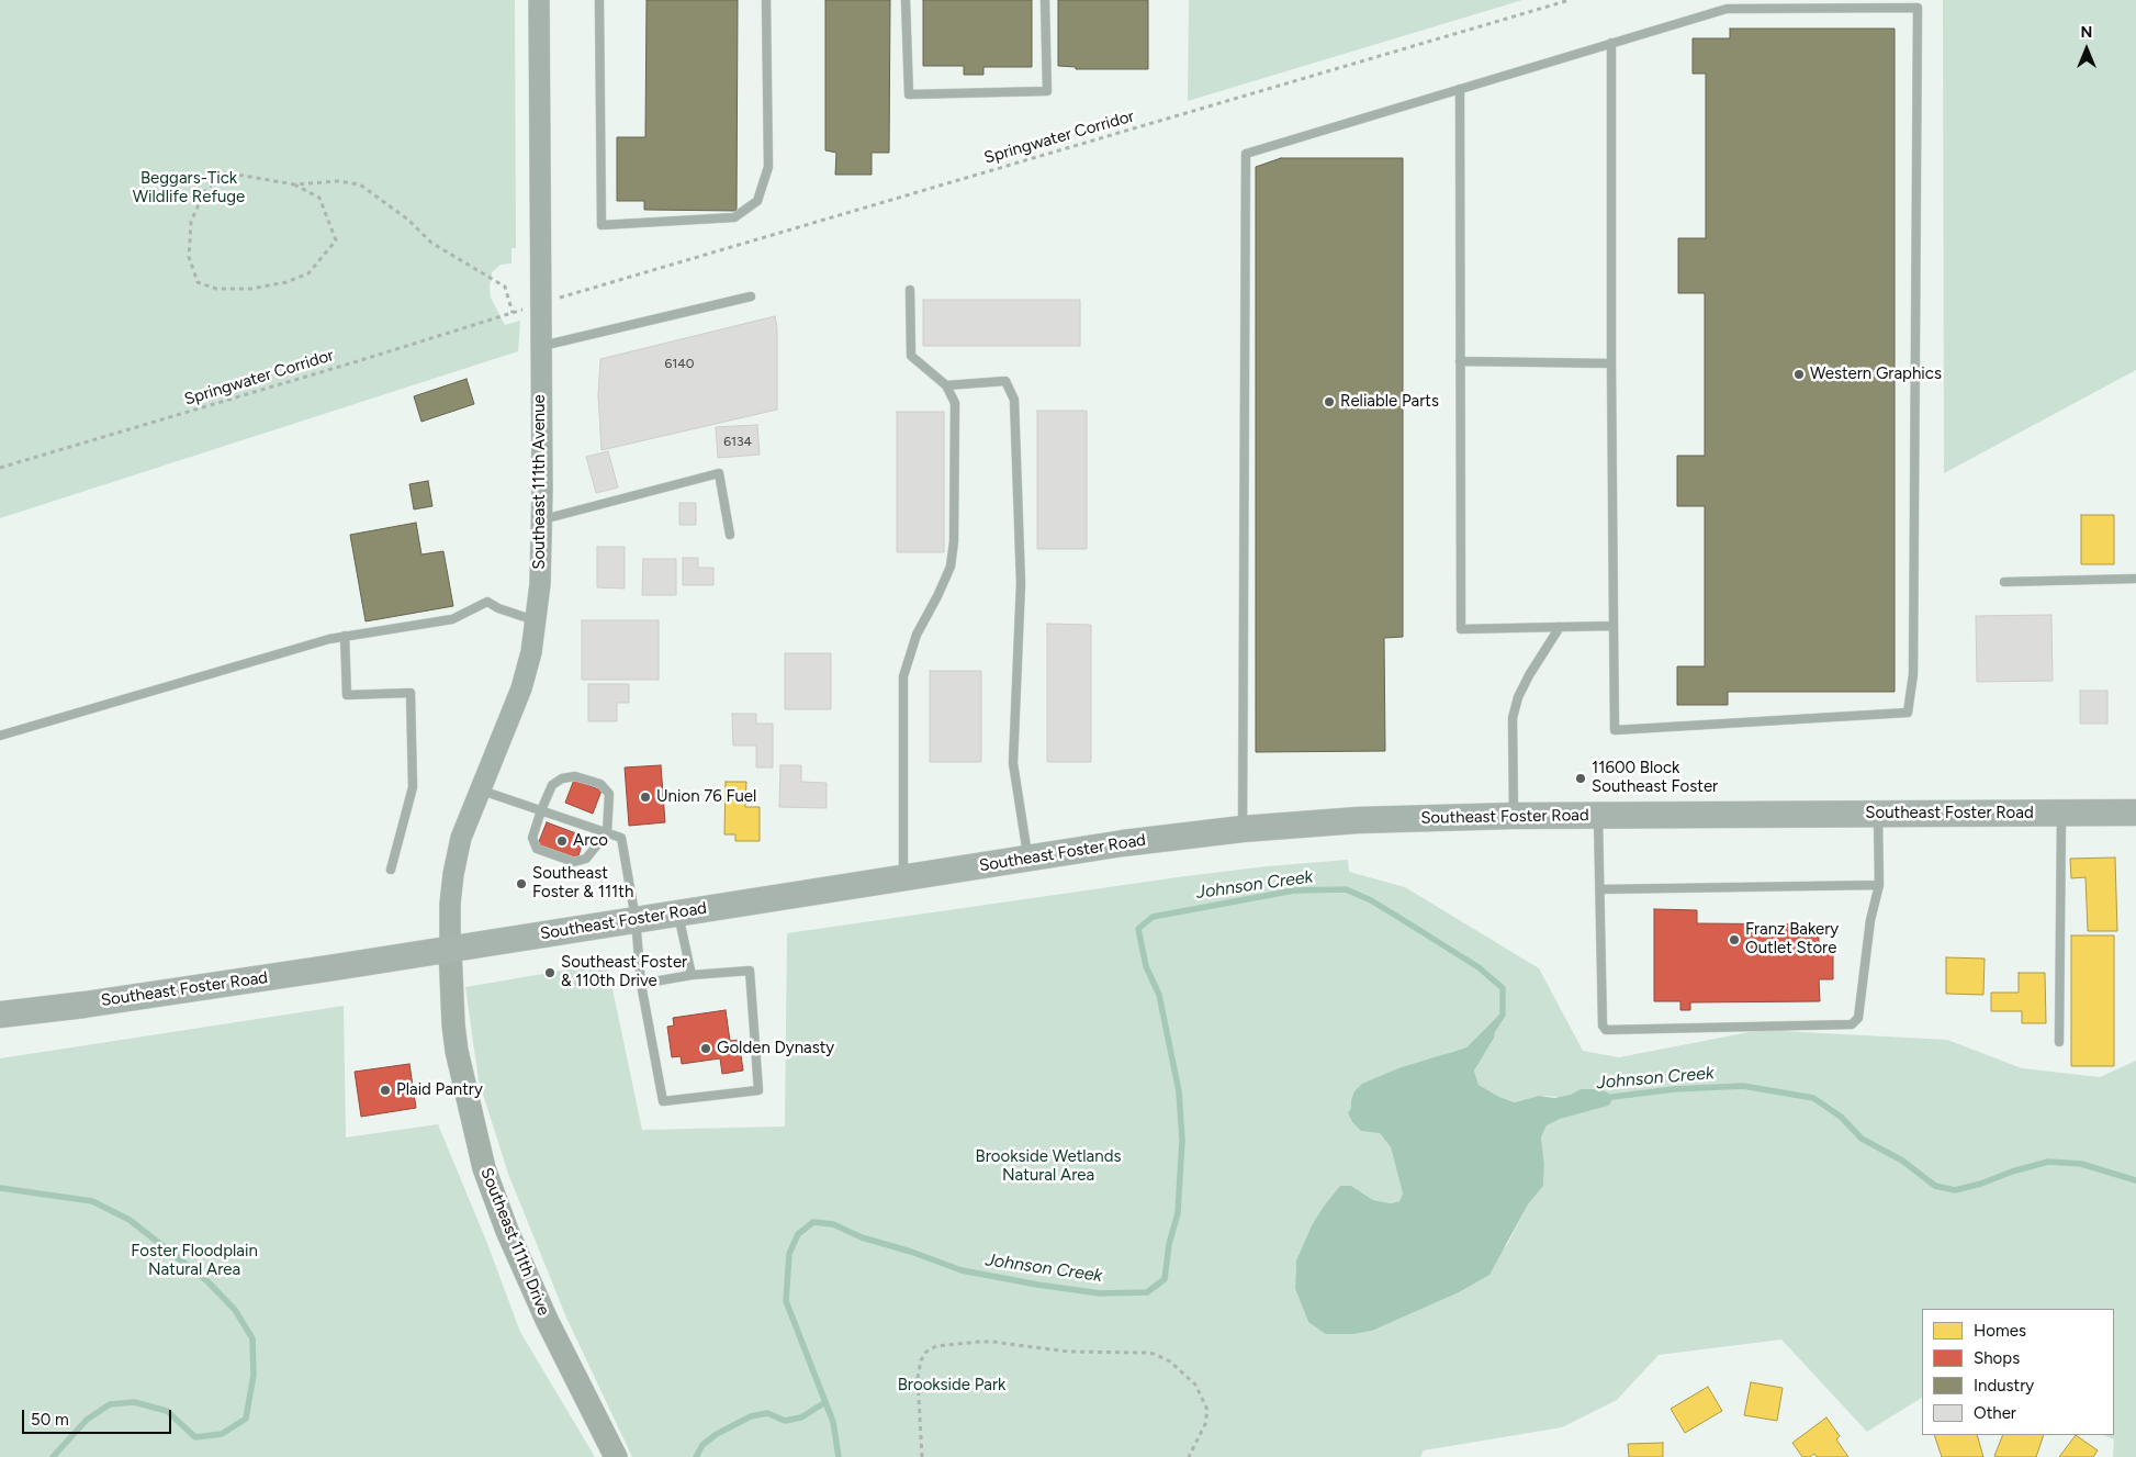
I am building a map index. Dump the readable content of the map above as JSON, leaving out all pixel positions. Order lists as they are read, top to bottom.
{
  "streets": {
    "main road": ["Southeast Foster Road", "Southeast 111th Drive"],
    "street": ["Southeast 111th Avenue"],
    "path": ["Springwater Corridor"]
  },
  "crossings": [
    ["Southeast 111th Avenue", "Southeast Foster Road"],
    ["Southeast 111th Avenue", "Southeast 111th Drive"],
    ["Southeast Foster Road", "Southeast 111th Drive"]
  ],
  "water": ["Johnson Creek"],
  "parks": [
    "Beggars-Tick Wildlife Refuge",
    "Brookside Wetlands Natural Area",
    "Foster Floodplain Natural Area",
    "Brookside Park"
  ],
  "places": [
    "Western Graphics",
    "Reliable Parts",
    "11600 Block Southeast Foster",
    "Union 76 Fuel",
    "Arco",
    "Southeast Foster & 111th",
    "Franz Bakery Outlet Store",
    "Southeast Foster & 110th Drive",
    "Golden Dynasty",
    "Plaid Pantry"
  ],
  "house_numbers": ["6140", "6134"],
  "legend": [
    "Homes",
    "Shops",
    "Industry",
    "Other"
  ],
  "scale_bar": "50 m",
  "north": "top"
}
